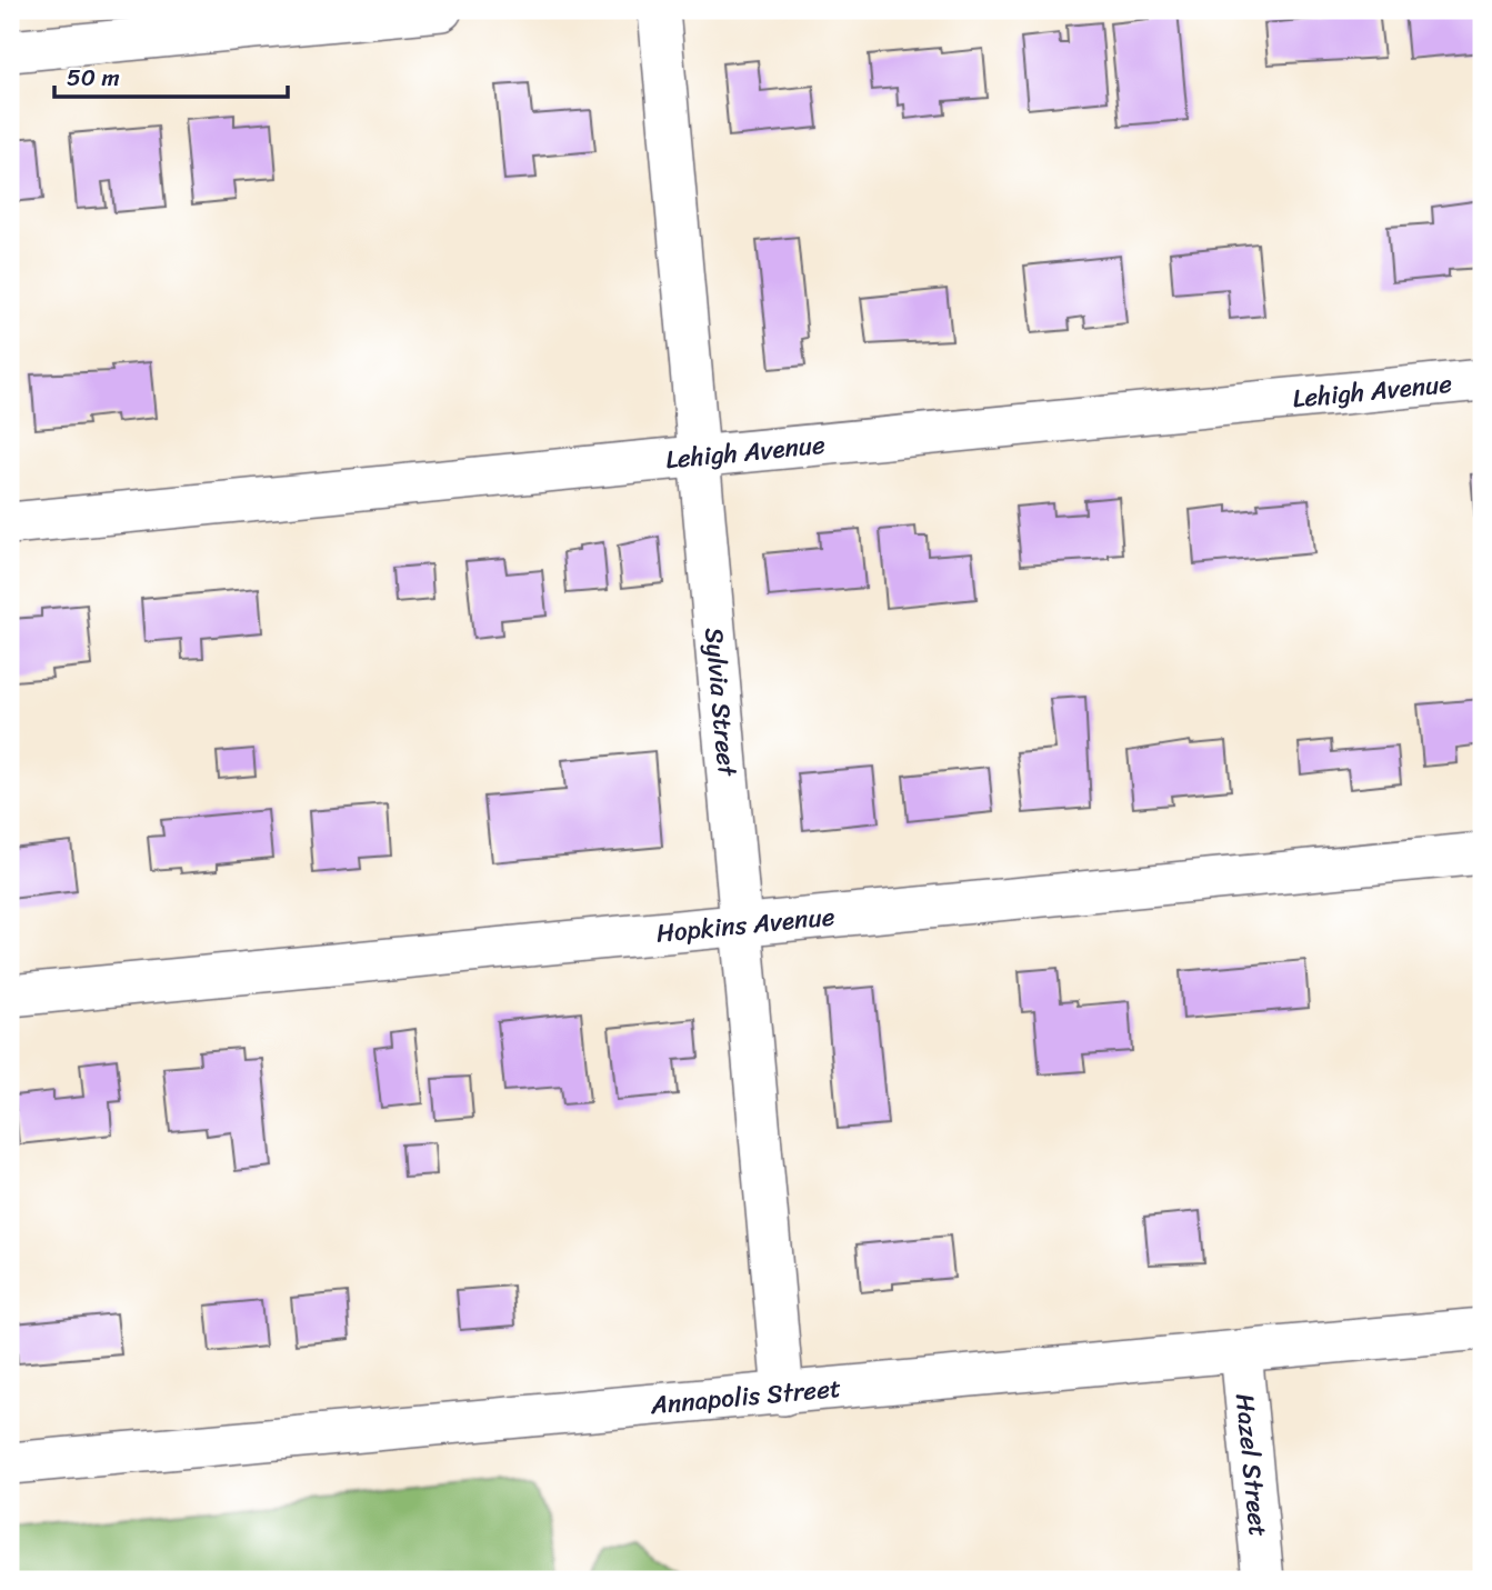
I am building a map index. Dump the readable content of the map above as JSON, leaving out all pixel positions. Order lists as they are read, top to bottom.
{
  "streets": {
    "street": [
      "Lehigh Avenue",
      "Sylvia Street",
      "Hopkins Avenue",
      "Annapolis Street",
      "Hazel Street"
    ]
  },
  "crossings": [
    ["Lehigh Avenue", "Sylvia Street"],
    ["Sylvia Street", "Hopkins Avenue"],
    ["Sylvia Street", "Annapolis Street"],
    ["Annapolis Street", "Hazel Street"]
  ],
  "scale_bar": "50 m"
}
